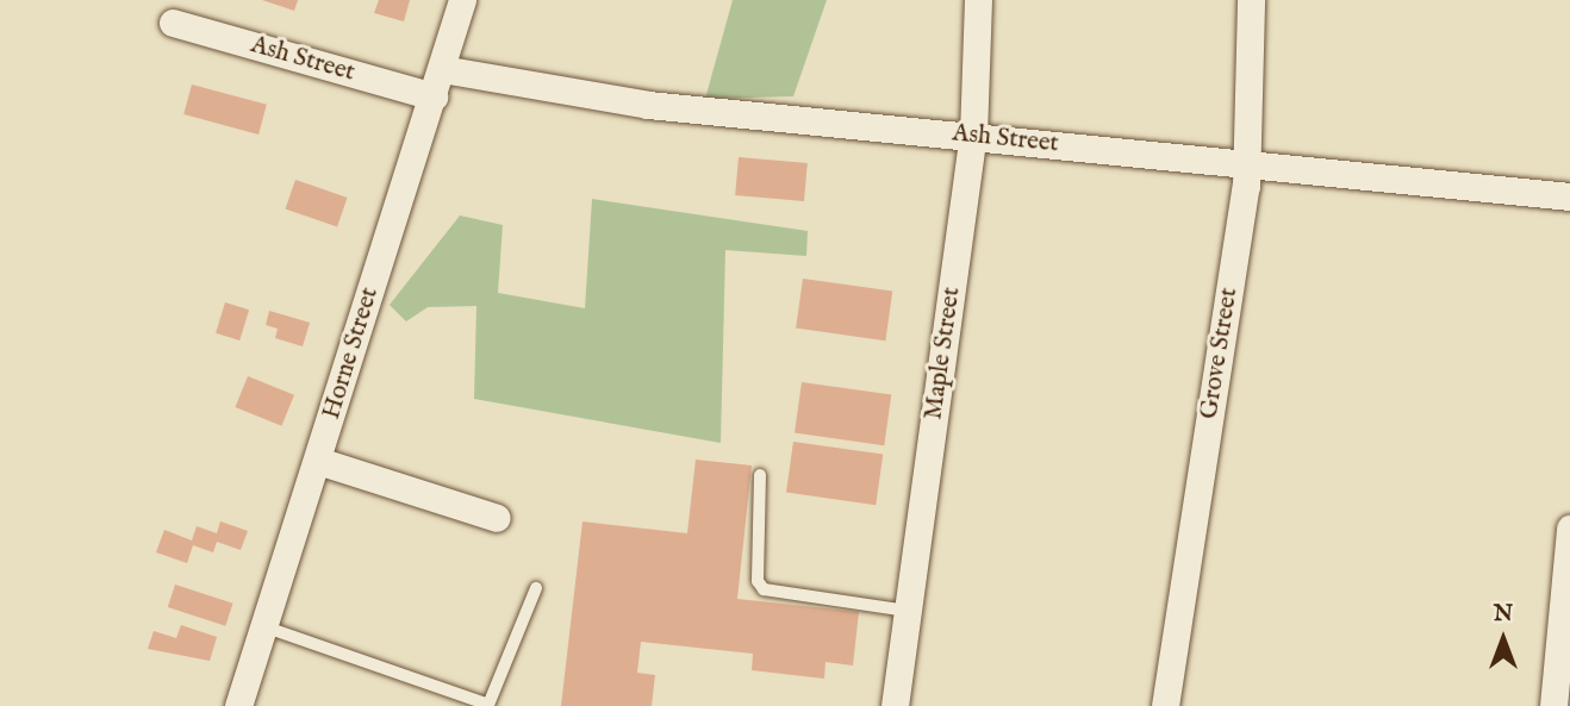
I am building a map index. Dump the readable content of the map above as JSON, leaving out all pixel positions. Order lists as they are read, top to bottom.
{
  "streets": {
    "street": [
      "Ash Street",
      "Horne Street",
      "Maple Street",
      "Grove Street"
    ]
  },
  "crossings": [
    ["Ash Street", "Horne Street"],
    ["Ash Street", "Maple Street"],
    ["Ash Street", "Grove Street"]
  ],
  "north": "top"
}
